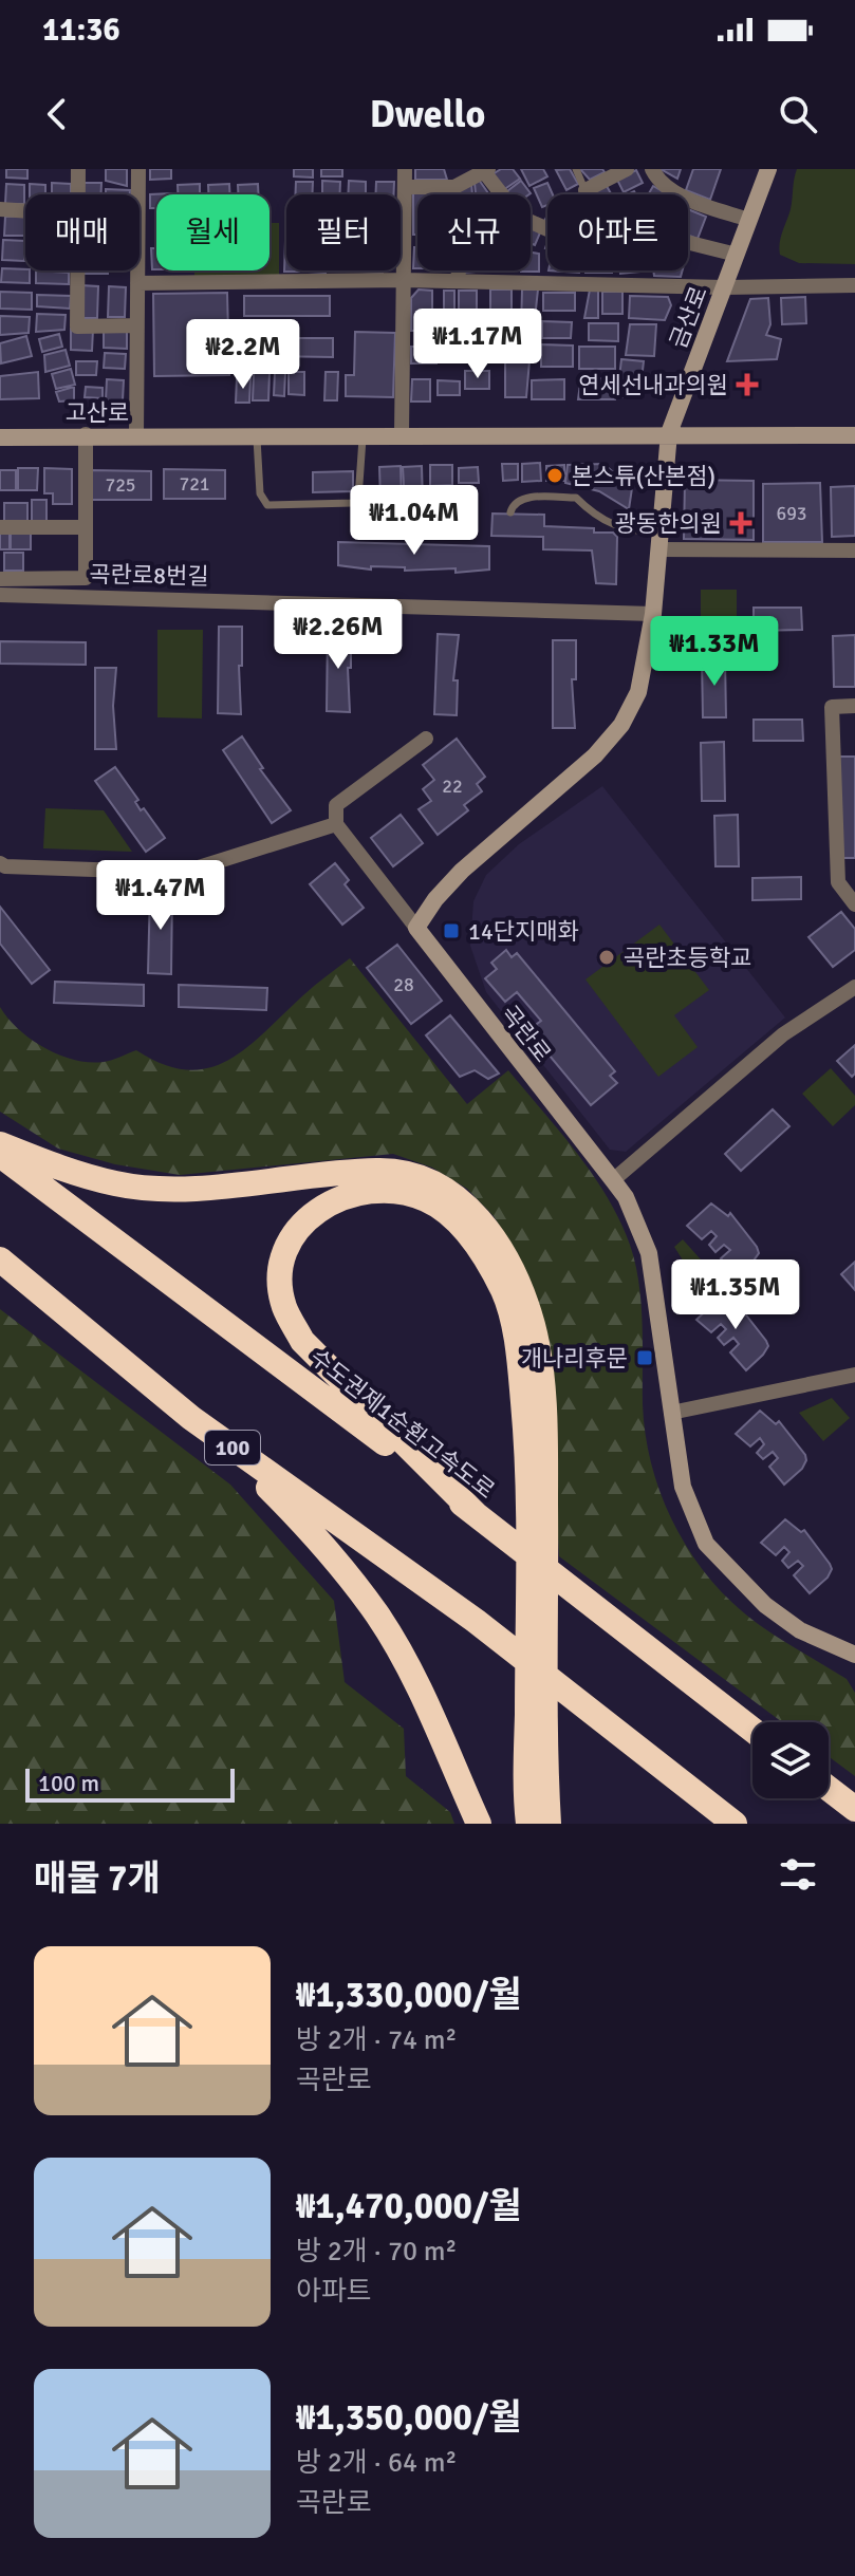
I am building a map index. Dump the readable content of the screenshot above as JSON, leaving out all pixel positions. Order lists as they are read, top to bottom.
{
  "streets": {
    "highway": ["수도권제1순환고속도로", "100"],
    "street": [
      "금산로",
      "고산로",
      "곡란로8번길",
      "곡란로"
    ]
  },
  "crossings": [
    ["금산로", "고산로"]
  ],
  "places": {
    "health": ["연세선내과의원", "광동한의원"],
    "other": ["본스튜(산본점)", "곡란초등학교"],
    "transit": ["14단지매화", "개나리후문"]
  },
  "house_numbers": [
    "721",
    "725",
    "693",
    "22",
    "28"
  ],
  "scale_bar": "100 m",
  "page": {
    "status": "11:36",
    "header": "Dwello",
    "chip": [
      "매매",
      "월세",
      "필터",
      "신규",
      "아파트"
    ],
    "price": [
      "₩1.17M",
      "₩2.2M",
      "₩1.04M",
      "₩2.26M",
      "₩1.33M",
      "₩1.47M",
      "₩1.35M"
    ],
    "scale": "100 m",
    "heading": "매물 7개",
    "list": [
      {
        "name": "₩1,330,000/월",
        "note": "방 2개 · 74 m² · 곡란로"
      },
      {
        "name": "₩1,470,000/월",
        "note": "방 2개 · 70 m² · 아파트"
      },
      {
        "name": "₩1,350,000/월",
        "note": "방 2개 · 64 m² · 곡란로"
      }
    ]
  }
}
